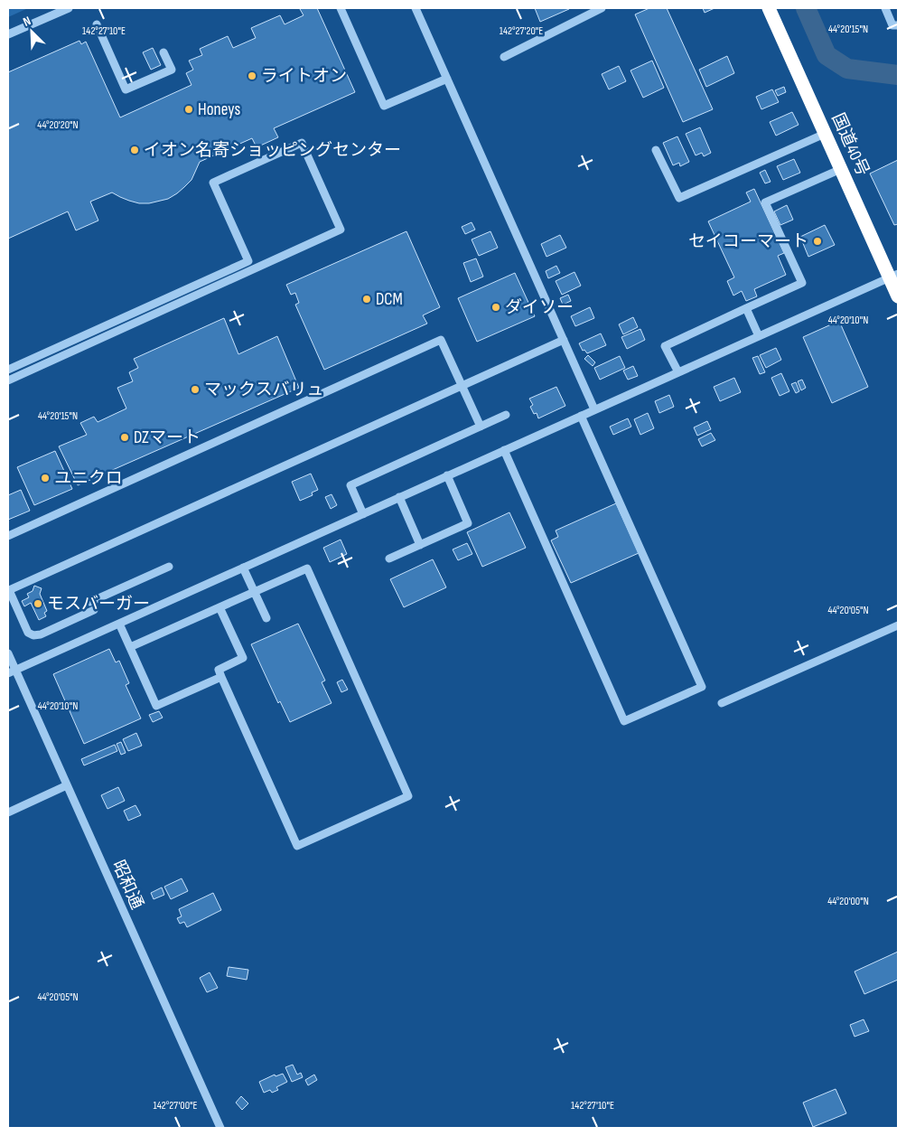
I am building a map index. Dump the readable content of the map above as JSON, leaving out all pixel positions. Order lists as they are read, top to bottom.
{
  "streets": {
    "highway": ["国道40号"],
    "street": ["昭和通"]
  },
  "places": [
    "ライトオン",
    "Honeys",
    "イオン名寄ショッピングセンター",
    "セイコーマート",
    "DCM",
    "ダイソー",
    "マックスバリュ",
    "DZマート",
    "ユニクロ",
    "モスバーガー"
  ],
  "north": "top left",
  "coordinates": [
    "44°20'15\"N",
    "142°27'10\"E",
    "142°27'20\"E",
    "44°20'20\"N",
    "44°20'10\"N",
    "44°20'05\"N",
    "44°20'00\"N",
    "142°27'00\"E"
  ]
}
